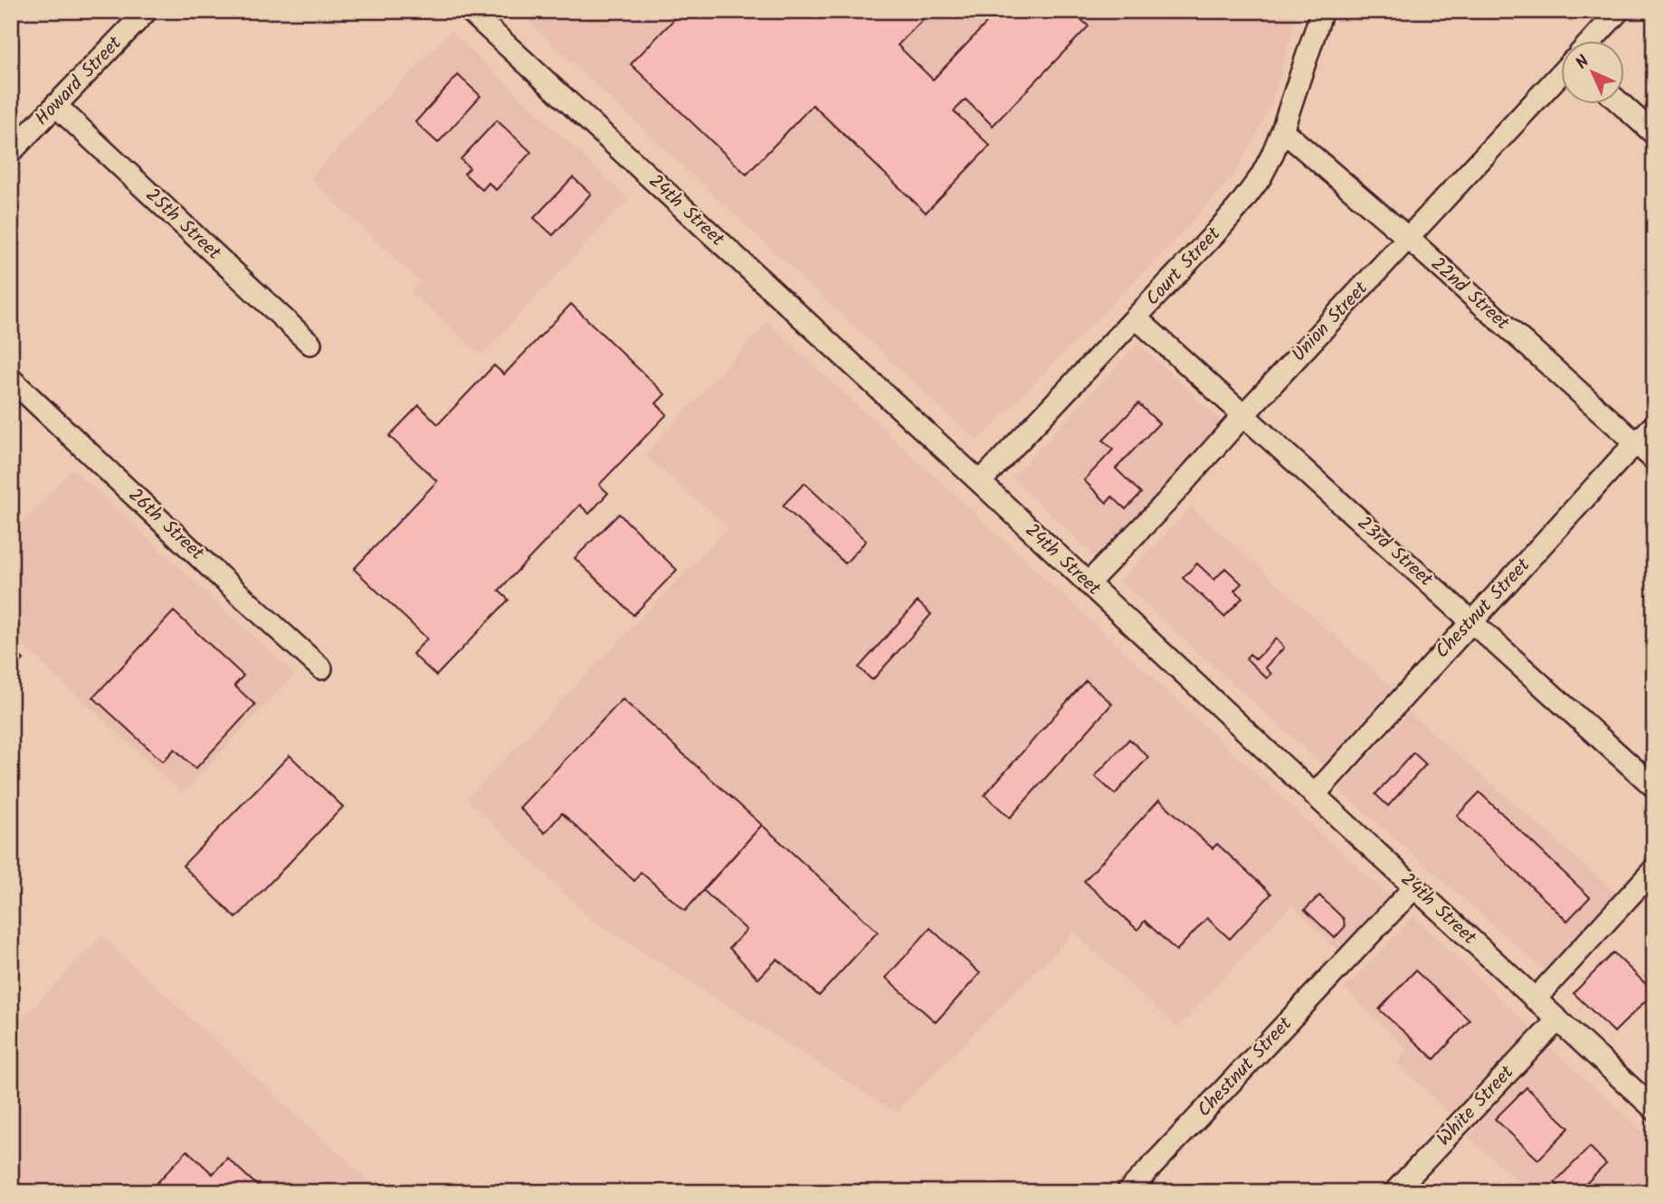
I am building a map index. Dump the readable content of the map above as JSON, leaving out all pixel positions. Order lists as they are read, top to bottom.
{
  "streets": {
    "street": [
      "Howard Street",
      "24th Street",
      "25th Street",
      "Court Street",
      "22nd Street",
      "Union Street",
      "26th Street",
      "23rd Street",
      "Chestnut Street",
      "White Street"
    ]
  },
  "crossings": [
    ["Howard Street", "25th Street"],
    ["24th Street", "Court Street"],
    ["24th Street", "Union Street"],
    ["24th Street", "Chestnut Street"],
    ["24th Street", "White Street"],
    ["Court Street", "22nd Street"],
    ["Court Street", "23rd Street"],
    ["22nd Street", "Union Street"],
    ["22nd Street", "Chestnut Street"],
    ["Union Street", "23rd Street"],
    ["23rd Street", "Chestnut Street"]
  ],
  "north": "top left"
}
